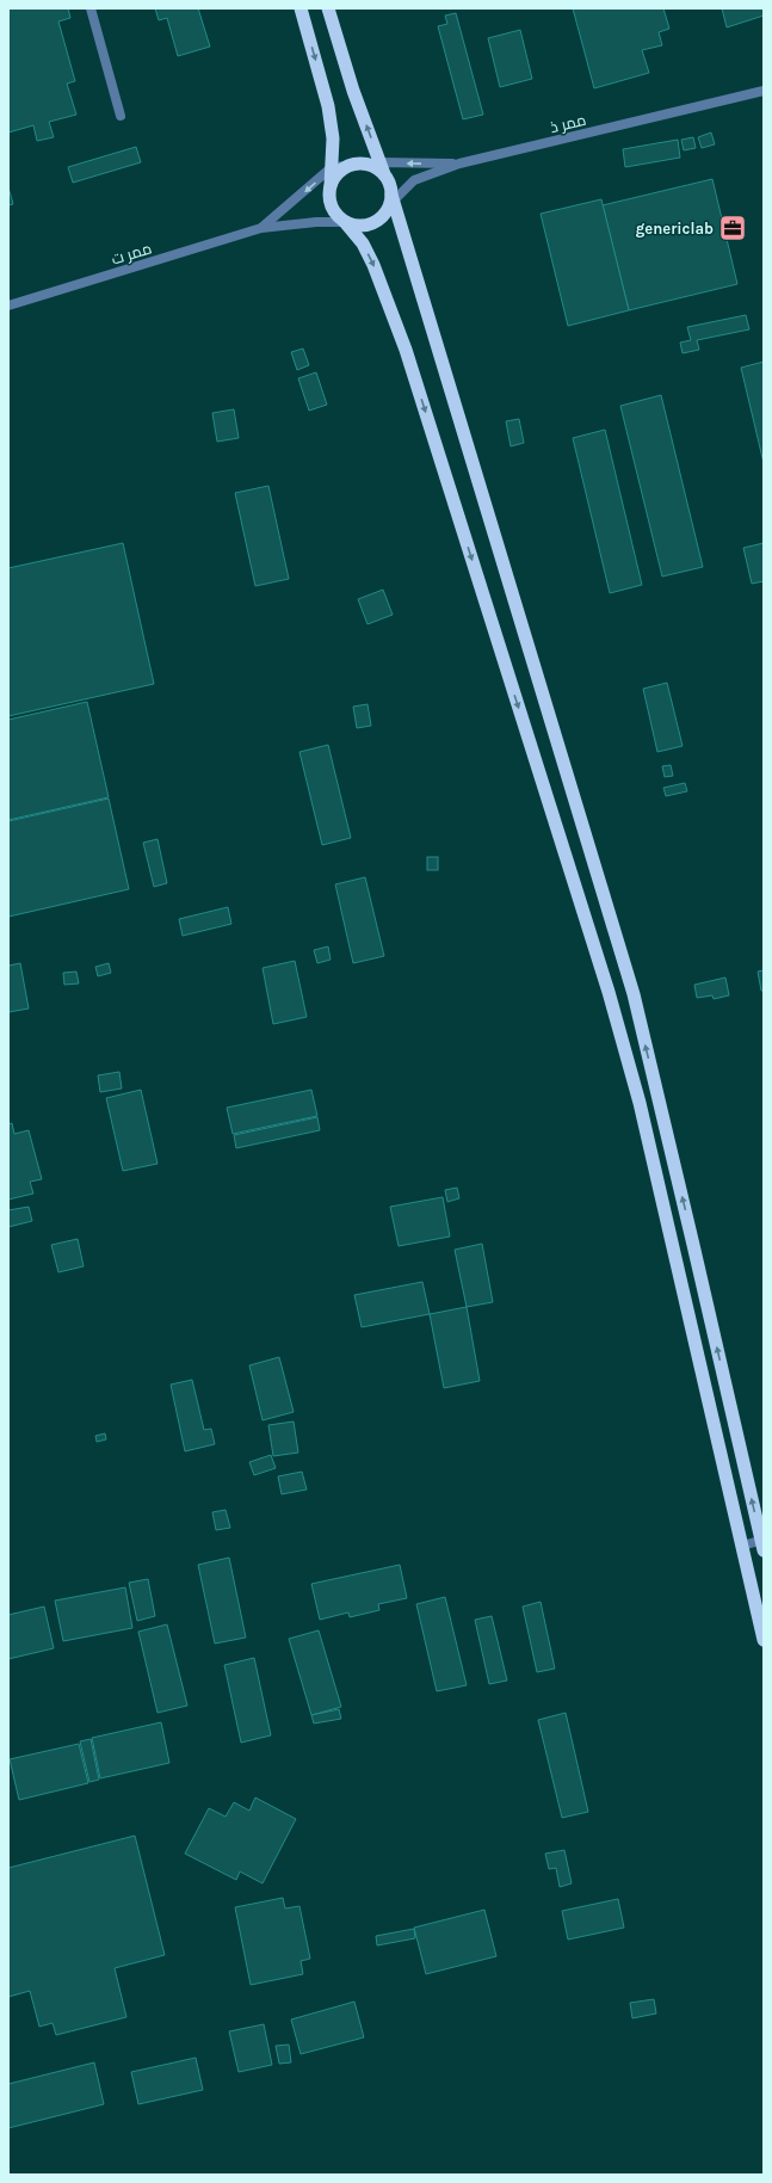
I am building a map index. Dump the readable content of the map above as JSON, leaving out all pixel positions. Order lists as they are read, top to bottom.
{
  "streets": {
    "street": ["ممر ذ", "ممر ت"]
  },
  "crossings": [
    ["ممر ذ", "ممر ت"]
  ],
  "places": {
    "office": ["genericlab"]
  }
}
